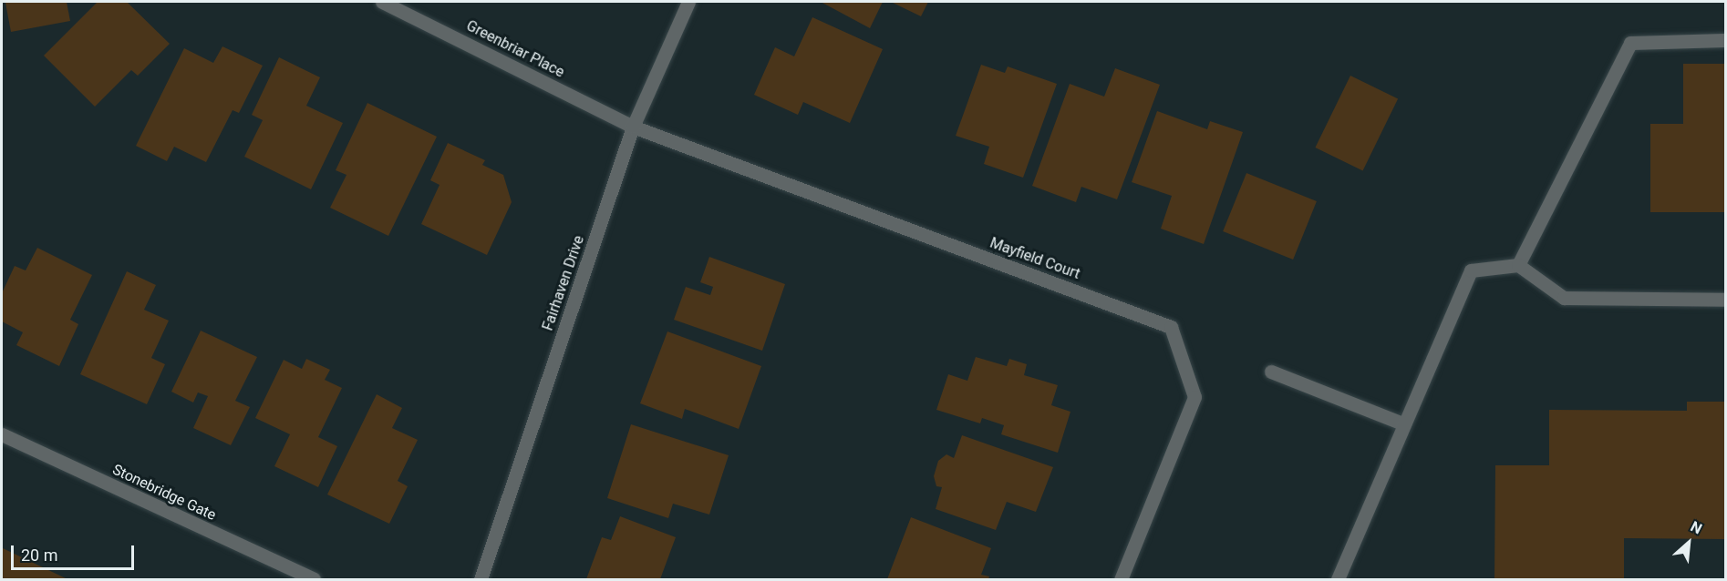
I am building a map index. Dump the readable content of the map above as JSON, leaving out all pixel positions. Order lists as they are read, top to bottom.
{
  "streets": {
    "street": [
      "Greenbriar Place",
      "Mayfield Court",
      "Fairhaven Drive",
      "Stonebridge Gate"
    ]
  },
  "crossings": [
    ["Greenbriar Place", "Mayfield Court"],
    ["Greenbriar Place", "Fairhaven Drive"],
    ["Mayfield Court", "Fairhaven Drive"]
  ],
  "scale_bar": "20 m",
  "north": "top right"
}
